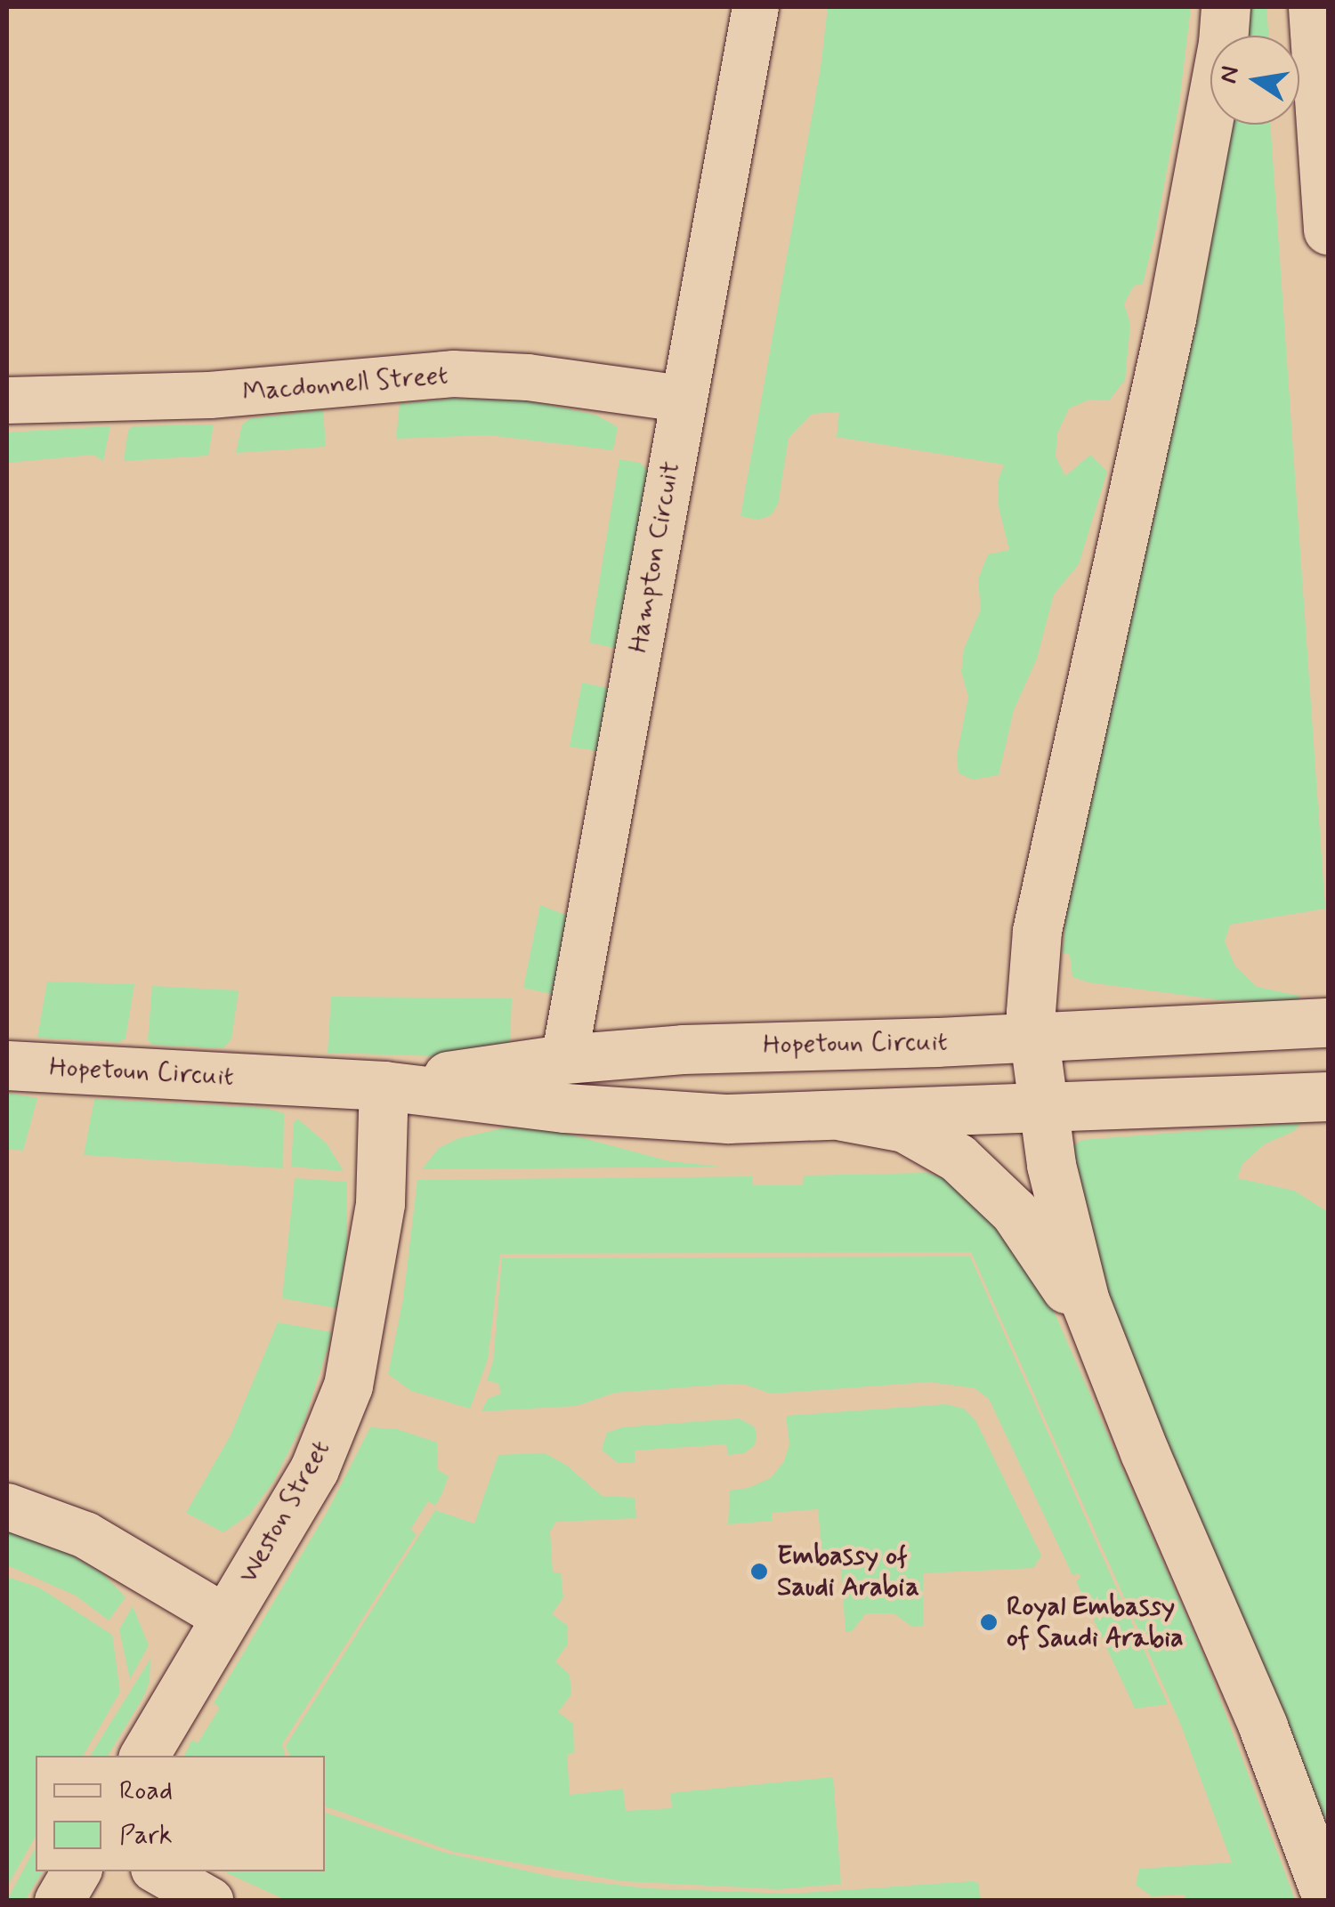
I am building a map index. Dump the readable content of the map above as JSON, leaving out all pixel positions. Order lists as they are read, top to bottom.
{
  "streets": {
    "main road": ["Hampton Circuit", "Hopetoun Circuit", "Weston Street"],
    "street": ["Macdonnell Street"]
  },
  "crossings": [
    ["Macdonnell Street", "Hampton Circuit"],
    ["Hampton Circuit", "Hopetoun Circuit"],
    ["Hopetoun Circuit", "Weston Street"]
  ],
  "places": ["Embassy of Saudi Arabia", "Royal Embassy of Saudi Arabia"],
  "legend": ["Road", "Park"],
  "north": "left"
}
